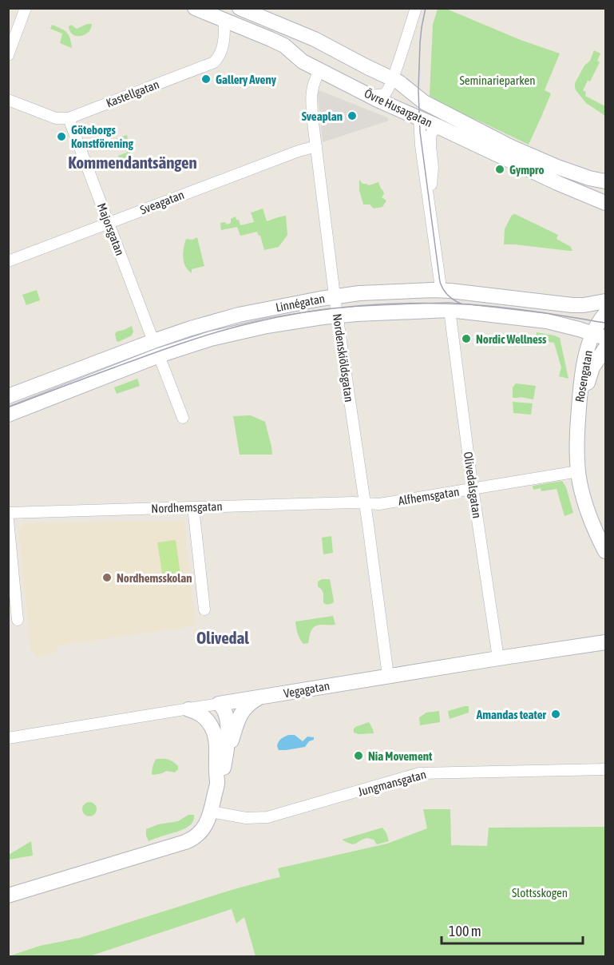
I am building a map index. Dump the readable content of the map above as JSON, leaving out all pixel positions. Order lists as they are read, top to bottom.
{
  "streets": {
    "street": [
      "Kastellgatan",
      "Övre Husargatan",
      "Sveagatan",
      "Majorsgatan",
      "Linnégatan",
      "Nordenskiöldsgatan",
      "Rosengatan",
      "Olivedalsgatan",
      "Alfhemsgatan",
      "Nordhemsgatan",
      "Vegagatan",
      "Jungmansgatan"
    ]
  },
  "crossings": [
    ["Kastellgatan", "Övre Husargatan"],
    ["Kastellgatan", "Majorsgatan"],
    ["Övre Husargatan", "Nordenskiöldsgatan"],
    ["Sveagatan", "Majorsgatan"],
    ["Sveagatan", "Nordenskiöldsgatan"],
    ["Majorsgatan", "Linnégatan"],
    ["Linnégatan", "Nordenskiöldsgatan"],
    ["Linnégatan", "Rosengatan"],
    ["Linnégatan", "Olivedalsgatan"],
    ["Nordenskiöldsgatan", "Alfhemsgatan"],
    ["Nordenskiöldsgatan", "Nordhemsgatan"],
    ["Nordenskiöldsgatan", "Vegagatan"],
    ["Rosengatan", "Alfhemsgatan"],
    ["Olivedalsgatan", "Alfhemsgatan"],
    ["Olivedalsgatan", "Vegagatan"],
    ["Alfhemsgatan", "Nordhemsgatan"]
  ],
  "districts": ["Kommendantsängen", "Olivedal"],
  "parks": ["Seminarieparken", "Slottsskogen"],
  "places": [
    "Gallery Aveny",
    "Sveaplan",
    "Göteborgs Konstförening",
    "Gympro",
    "Nordic Wellness",
    "Nordhemsskolan",
    "Amandas teater",
    "Nia Movement"
  ],
  "scale_bar": "100 m"
}
